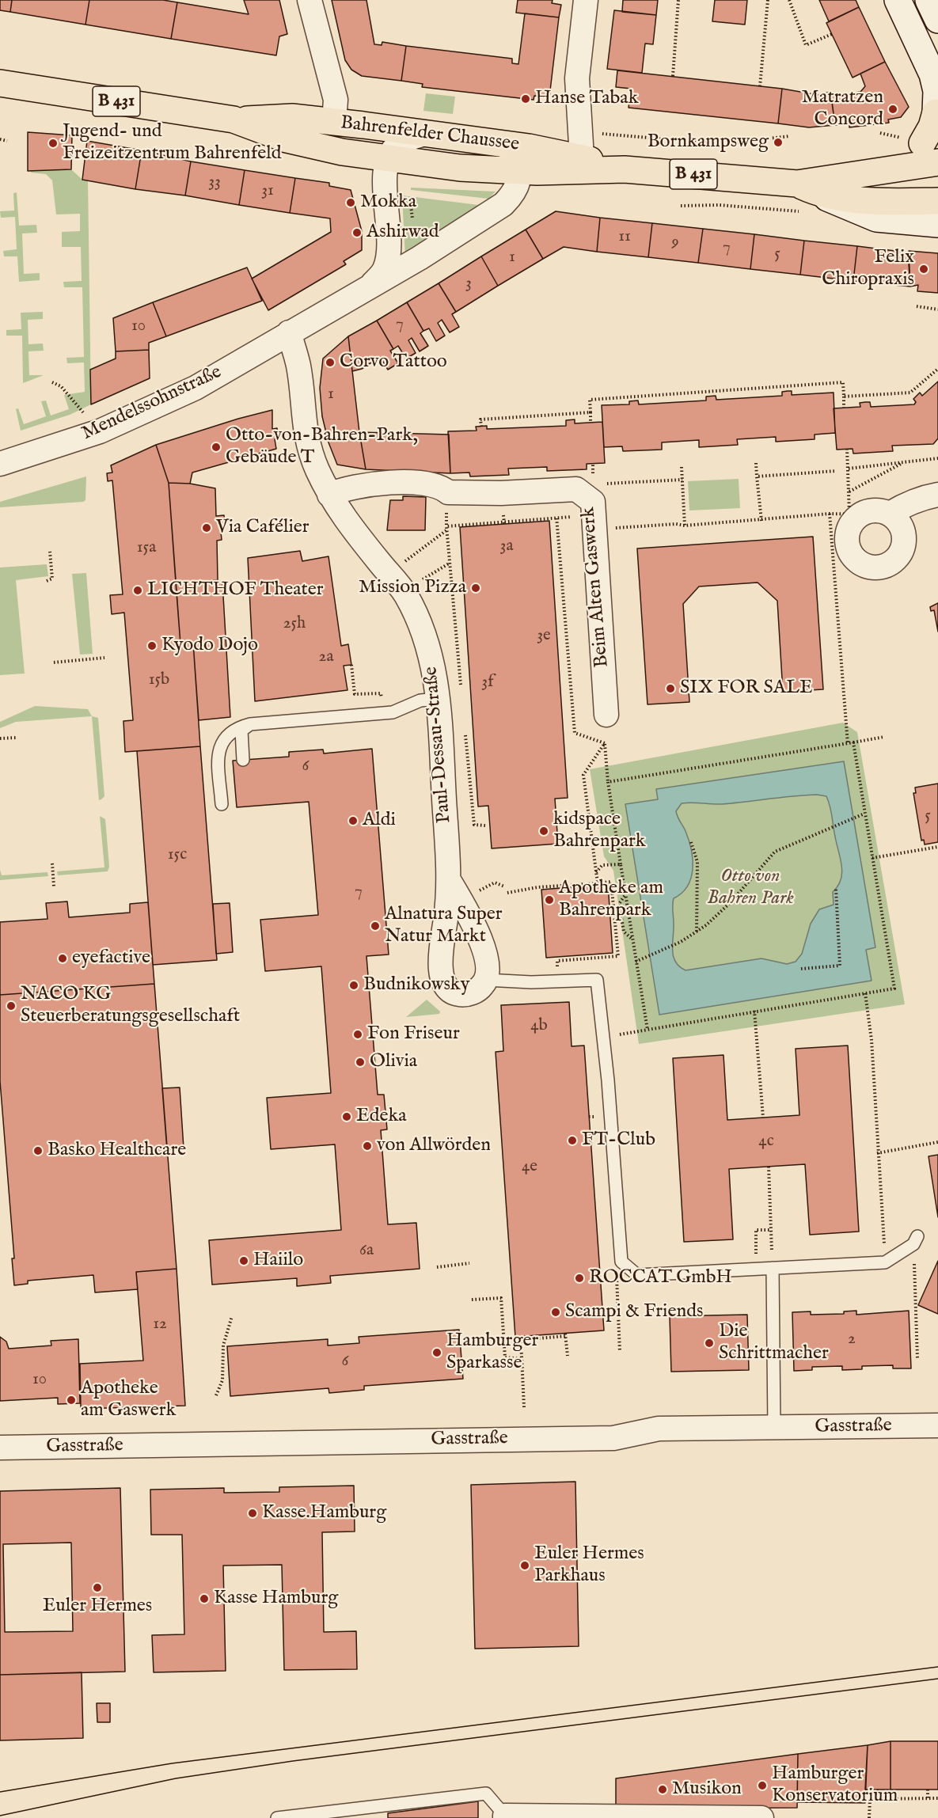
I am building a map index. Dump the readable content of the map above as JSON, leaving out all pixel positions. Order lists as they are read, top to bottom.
{
  "streets": {
    "main road": ["B 431", "Bahrenfelder Chaussee"],
    "street": [
      "Mendelssohnstraße",
      "Beim Alten Gaswerk",
      "Paul-Dessau-Straße",
      "Gasstraße"
    ]
  },
  "crossings": [
    ["Bahrenfelder Chaussee", "Mendelssohnstraße"],
    ["Mendelssohnstraße", "Paul-Dessau-Straße"],
    ["Beim Alten Gaswerk", "Paul-Dessau-Straße"]
  ],
  "parks": ["Otto von Bahren Park"],
  "places": [
    "Hanse Tabak",
    "Matratzen Concord",
    "Bornkampsweg",
    "Jugend- und Freizeitzentrum Bahrenfeld",
    "Mokka",
    "Ashirwad",
    "Felix Chiropraxis",
    "Corvo Tattoo",
    "Otto-von-Bahren-Park, Gebäude T",
    "Via Cafélier",
    "Mission Pizza",
    "LICHTHOF Theater",
    "Kyodo Dojo",
    "SIX FOR SALE",
    "Aldi",
    "kidspace Bahrenpark",
    "Apotheke am Bahrenpark",
    "Alnatura Super Natur Markt",
    "eyefactive",
    "Budnikowsky",
    "NACO KG Steuerberatungsgesellschaft",
    "Fon Friseur",
    "Olivia",
    "Edeka",
    "FT-Club",
    "von Allwörden",
    "Basko Healthcare",
    "Haiilo",
    "ROCCAT GmbH",
    "Scampi & Friends",
    "Die Schrittmacher",
    "Hamburger Sparkasse",
    "Apotheke am Gaswerk",
    "Kasse.Hamburg",
    "Euler Hermes Parkhaus",
    "Euler Hermes",
    "Kasse Hamburg",
    "Hamburger Konservatorium",
    "Musikon"
  ],
  "house_numbers": [
    "33",
    "31",
    "11",
    "9",
    "7",
    "5",
    "1",
    "3",
    "7",
    "10",
    "1",
    "3a",
    "15a",
    "25h",
    "3e",
    "2a",
    "15b",
    "3f",
    "6",
    "5",
    "15c",
    "7",
    "4b",
    "4c",
    "4e",
    "6a",
    "12",
    "2",
    "6",
    "10"
  ]
}
